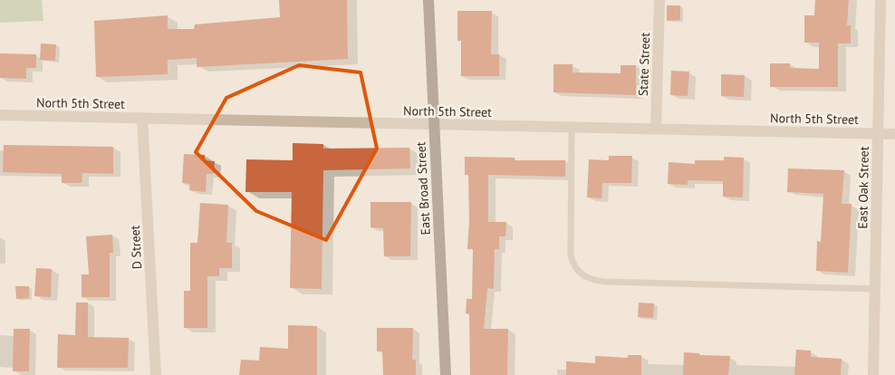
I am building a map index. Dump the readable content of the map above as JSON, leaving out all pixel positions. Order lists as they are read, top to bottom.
{
  "streets": {
    "main road": ["East Broad Street"],
    "street": [
      "State Street",
      "North 5th Street",
      "East Oak Street",
      "D Street"
    ]
  },
  "crossings": [
    ["State Street", "North 5th Street"],
    ["North 5th Street", "East Oak Street"],
    ["North 5th Street", "East Broad Street"],
    ["North 5th Street", "D Street"]
  ]
}
